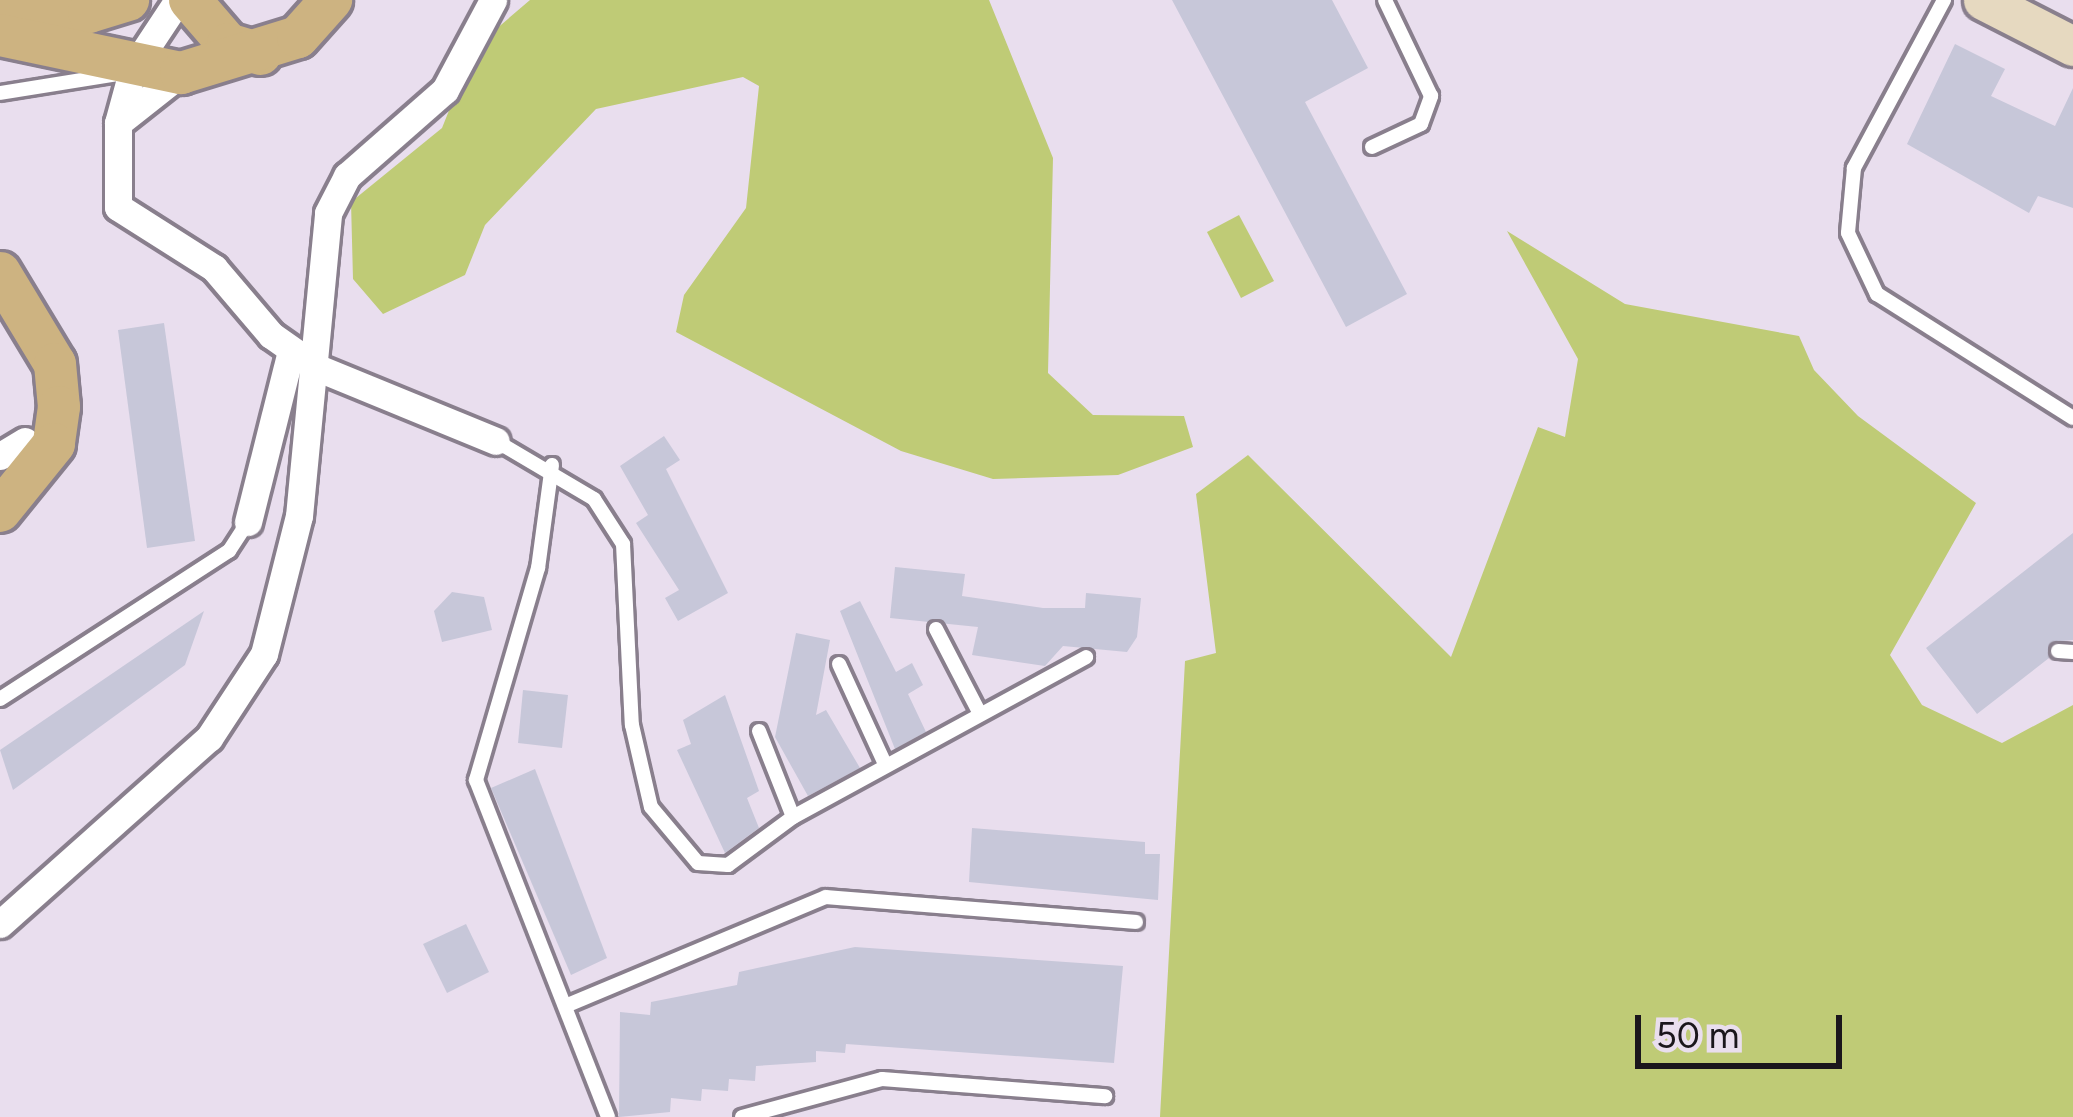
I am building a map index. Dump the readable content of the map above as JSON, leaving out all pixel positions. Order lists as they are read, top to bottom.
{
  "scale_bar": "50 m"
}
